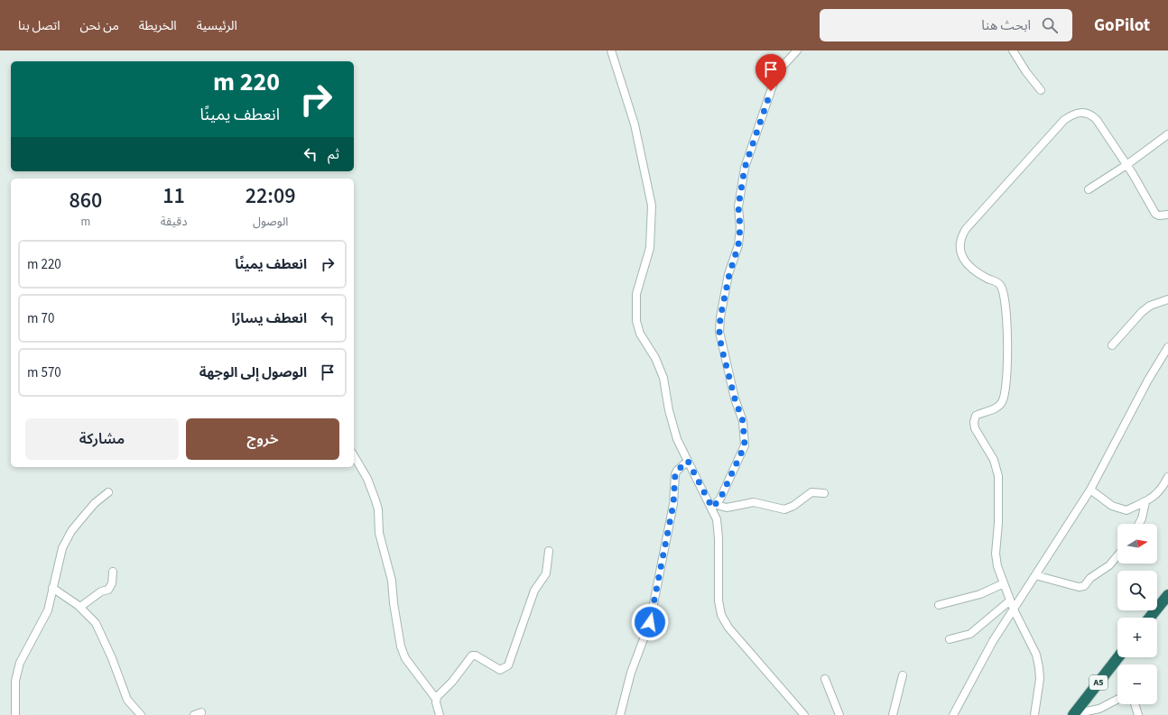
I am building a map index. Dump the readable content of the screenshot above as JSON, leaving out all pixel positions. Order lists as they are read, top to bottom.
{
  "streets": {
    "highway": ["A5"]
  },
  "north": "right",
  "page": {
    "header": "GoPilot",
    "search": "ابحث هنا",
    "nav": [
      "الرئيسية",
      "الخريطة",
      "من نحن",
      "اتصل بنا"
    ],
    "turn": ["220 m", "انعطف يمينًا"],
    "then": "ثم",
    "eta": [
      "22:09",
      "الوصول",
      "11",
      "دقيقة",
      "860",
      "m"
    ],
    "list": [
      {
        "name": "انعطف يمينًا",
        "value": "220 m"
      },
      {
        "name": "انعطف يسارًا",
        "value": "70 m"
      },
      {
        "name": "الوصول إلى الوجهة",
        "value": "570 m"
      }
    ],
    "buttons": ["خروج", "مشاركة"],
    "map_buttons": ["+", "−"]
  }
}
